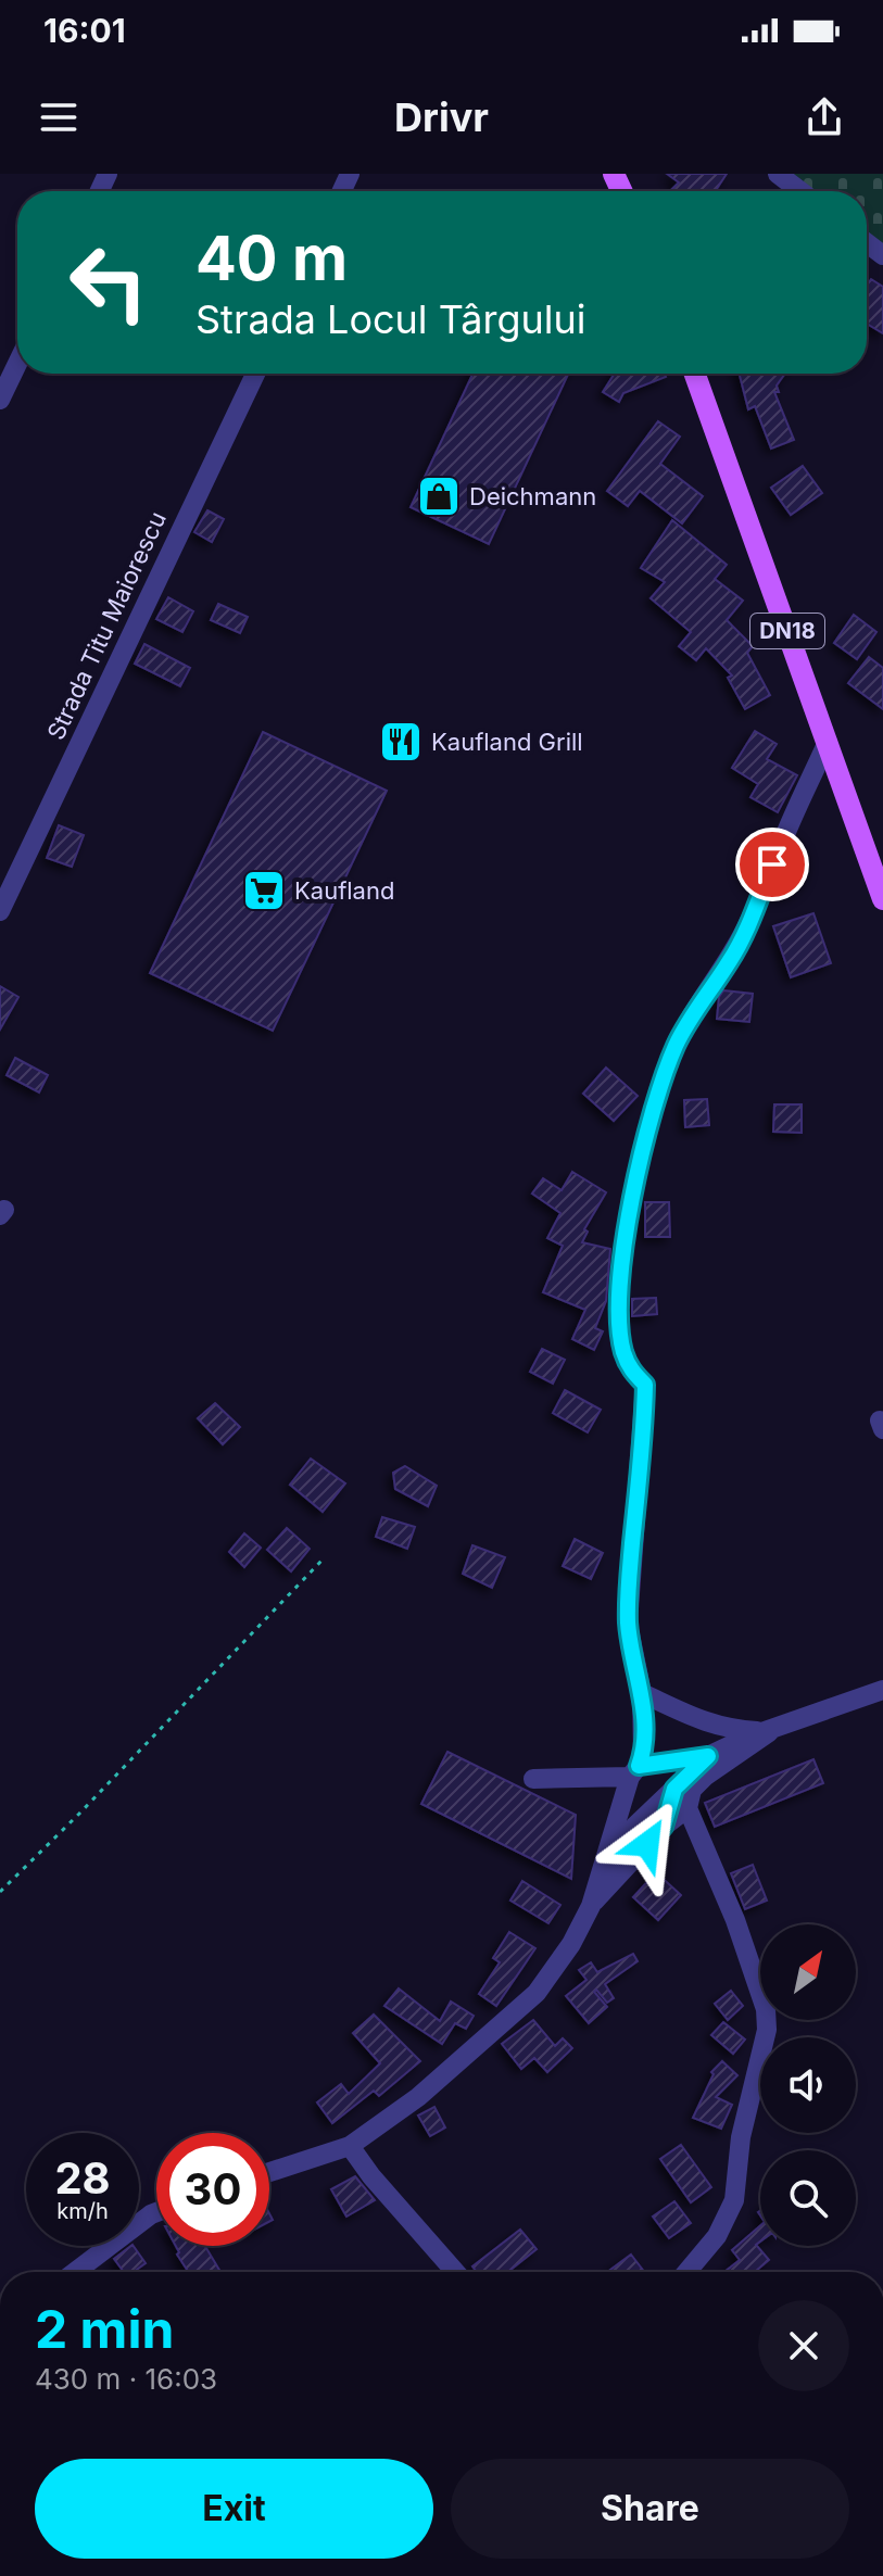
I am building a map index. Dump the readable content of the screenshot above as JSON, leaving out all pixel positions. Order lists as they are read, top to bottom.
{
  "streets": {
    "main road": ["DN18"],
    "street": ["Strada Titu Maiorescu"]
  },
  "places": {
    "shop": ["Deichmann"],
    "restaurant": ["Kaufland Grill"],
    "supermarket": ["Kaufland"]
  },
  "north": "top right",
  "page": {
    "status": "16:01",
    "header": "Drivr",
    "turn": ["40 m", "Strada Locul Târgului"],
    "speed": "28 km/h",
    "limit": "30",
    "heading": ["2 min", "430 m · 16:03"],
    "buttons": ["Exit", "Share"]
  }
}
